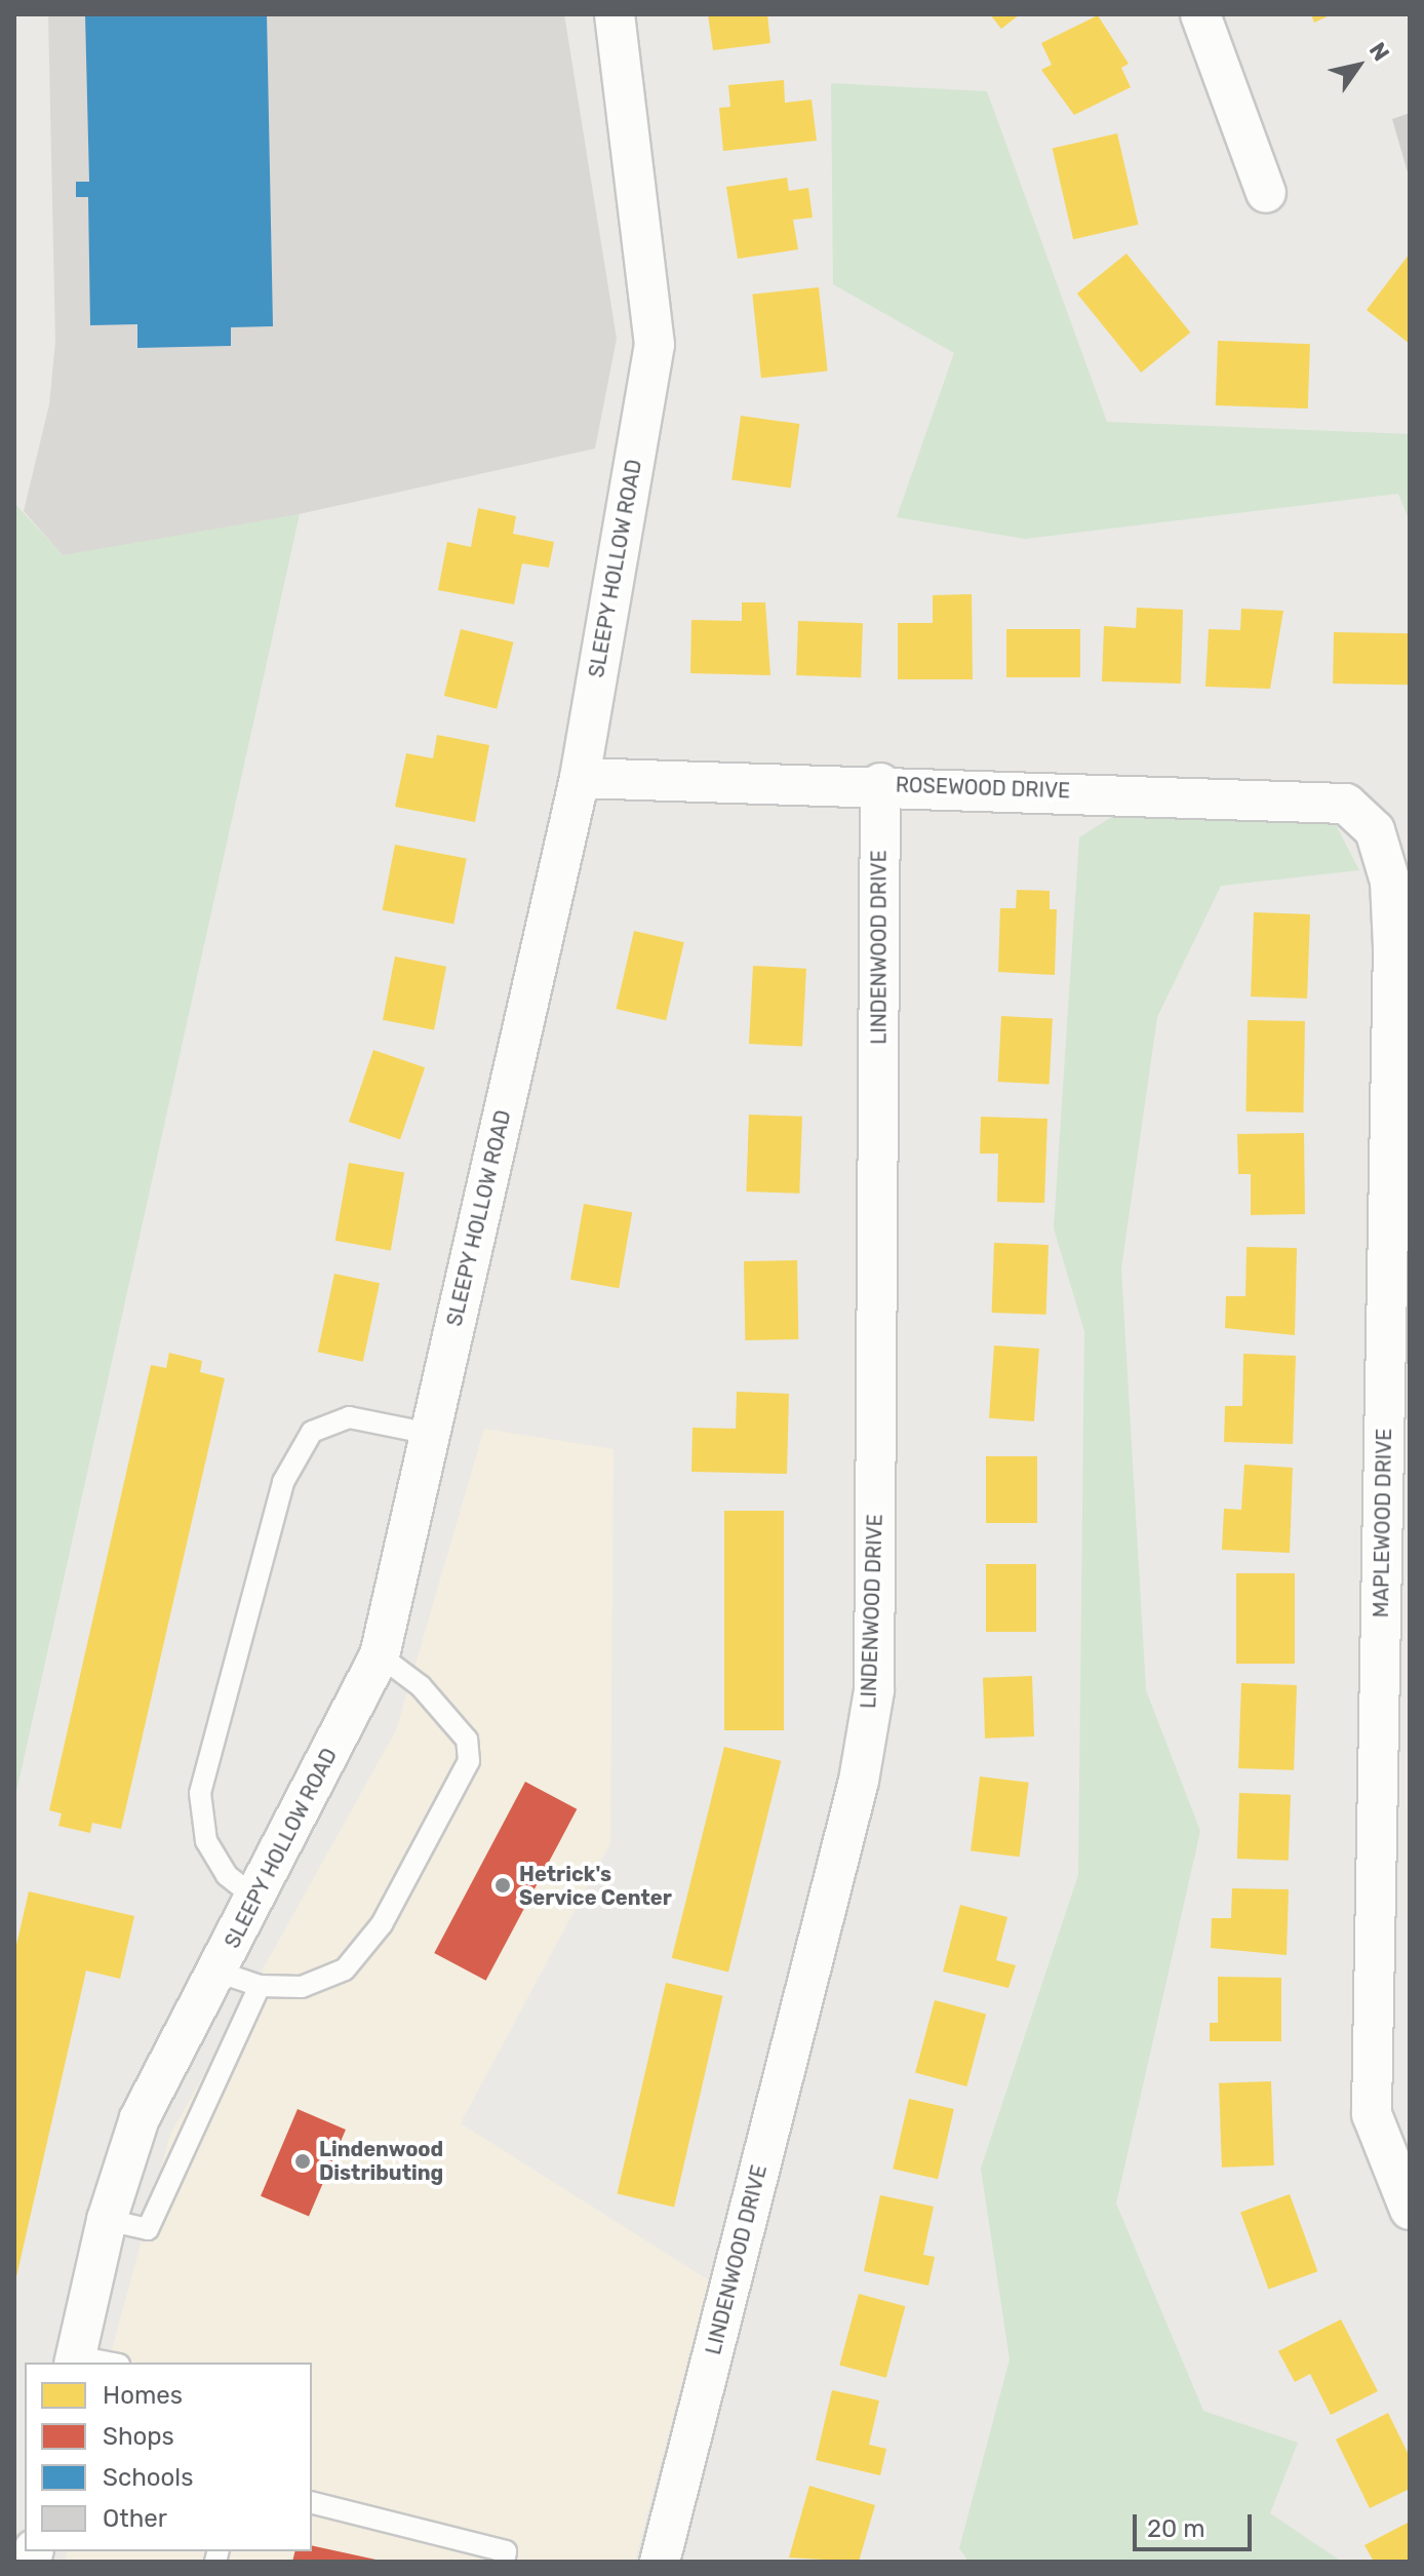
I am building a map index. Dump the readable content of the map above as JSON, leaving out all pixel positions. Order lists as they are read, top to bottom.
{
  "streets": {
    "street": [
      "SLEEPY HOLLOW ROAD",
      "ROSEWOOD DRIVE",
      "LINDENWOOD DRIVE",
      "MAPLEWOOD DRIVE"
    ]
  },
  "crossings": [
    ["SLEEPY HOLLOW ROAD", "ROSEWOOD DRIVE"],
    ["ROSEWOOD DRIVE", "LINDENWOOD DRIVE"],
    ["ROSEWOOD DRIVE", "MAPLEWOOD DRIVE"]
  ],
  "places": ["Hetrick's Service Center", "Lindenwood Distributing"],
  "legend": [
    "Homes",
    "Shops",
    "Schools",
    "Other"
  ],
  "scale_bar": "20 m",
  "north": "top right"
}
